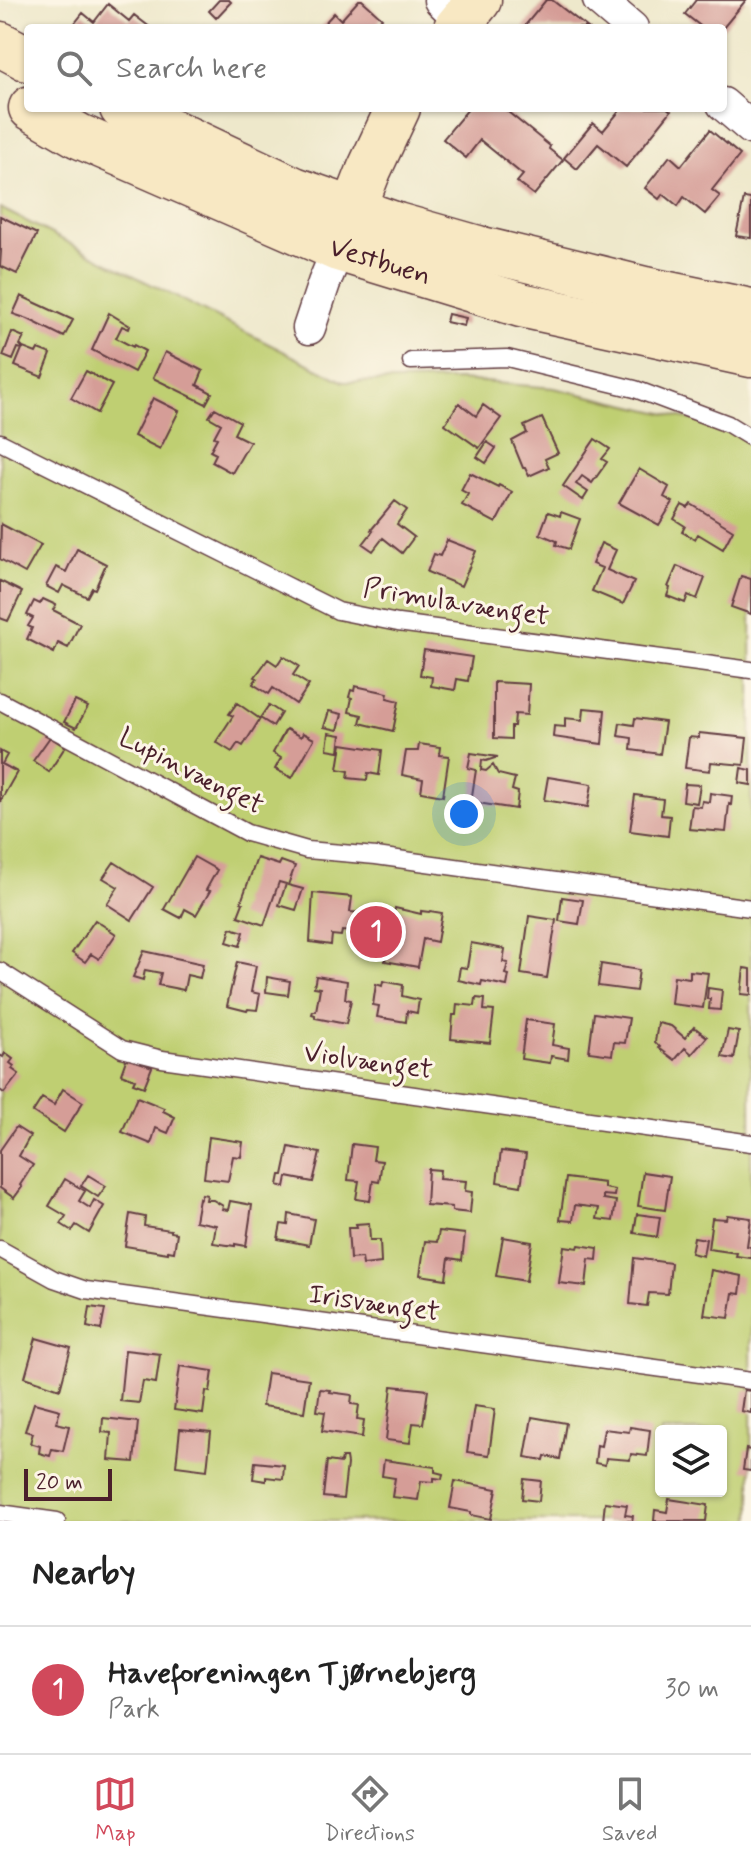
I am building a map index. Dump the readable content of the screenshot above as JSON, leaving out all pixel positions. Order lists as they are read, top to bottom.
{
  "streets": {
    "street": ["Vestbuen"],
    "lane": [
      "Primulavænget",
      "Lupinvænget",
      "Violvænget",
      "Irisvænget"
    ]
  },
  "scale_bar": "20 m",
  "page": {
    "search": "Search here",
    "pins": "1",
    "scale": "20 m",
    "heading": "Nearby",
    "list": [
      {
        "mark": "1",
        "name": "Haveforeningen Tjørnebjerg",
        "note": "Park",
        "value": "30 m"
      }
    ],
    "nav": ["Map", "Directions", "Saved"]
  }
}
